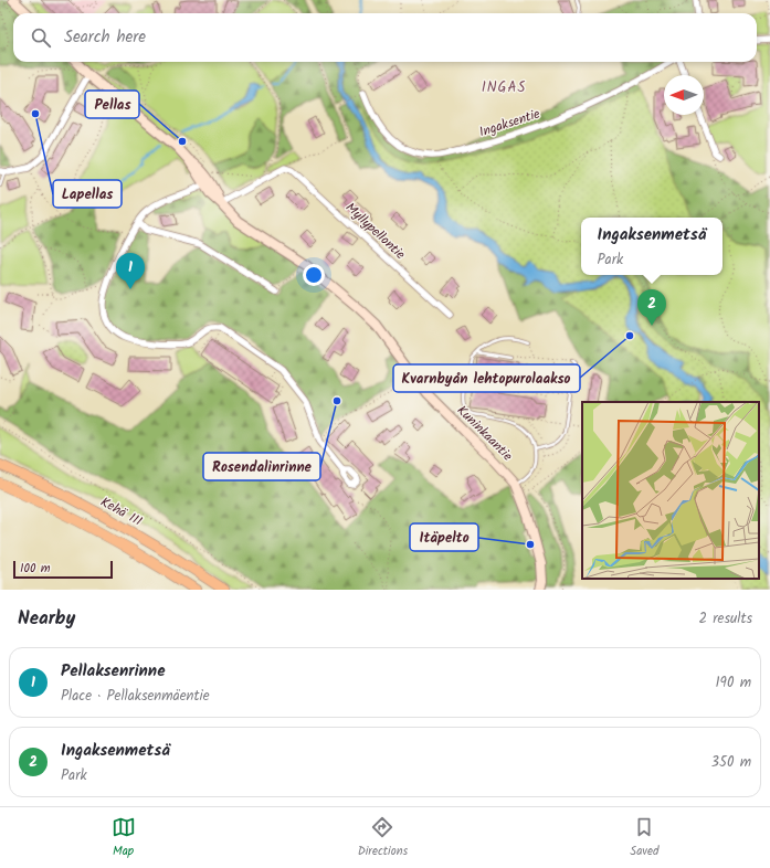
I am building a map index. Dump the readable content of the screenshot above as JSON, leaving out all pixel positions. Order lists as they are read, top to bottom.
{
  "streets": {
    "highway": ["Kehä III"],
    "main road": ["Kuninkaantie"],
    "street": ["Ingaksentie", "Myllypellontie"]
  },
  "crossings": [
    ["Myllypellontie", "Kuninkaantie"]
  ],
  "districts": ["INGAS"],
  "places": [
    "Lapellas",
    "Pellas",
    "Kvarnbyån lehtopurolaakso",
    "Rosendalinrinne",
    "Itäpelto"
  ],
  "scale_bar": "100 m",
  "north": "left",
  "page": {
    "search": "Search here",
    "popup": ["Ingaksenmetsä", "Park"],
    "pins": ["1", "2"],
    "scale": "100 m",
    "heading": ["Nearby", "2 results"],
    "list": [
      {
        "mark": "1",
        "name": "Pellaksenrinne",
        "note": "Place · Pellaksenmäentie",
        "value": "190 m"
      },
      {
        "mark": "2",
        "name": "Ingaksenmetsä",
        "note": "Park",
        "value": "350 m"
      }
    ],
    "nav": ["Map", "Directions", "Saved"]
  }
}
